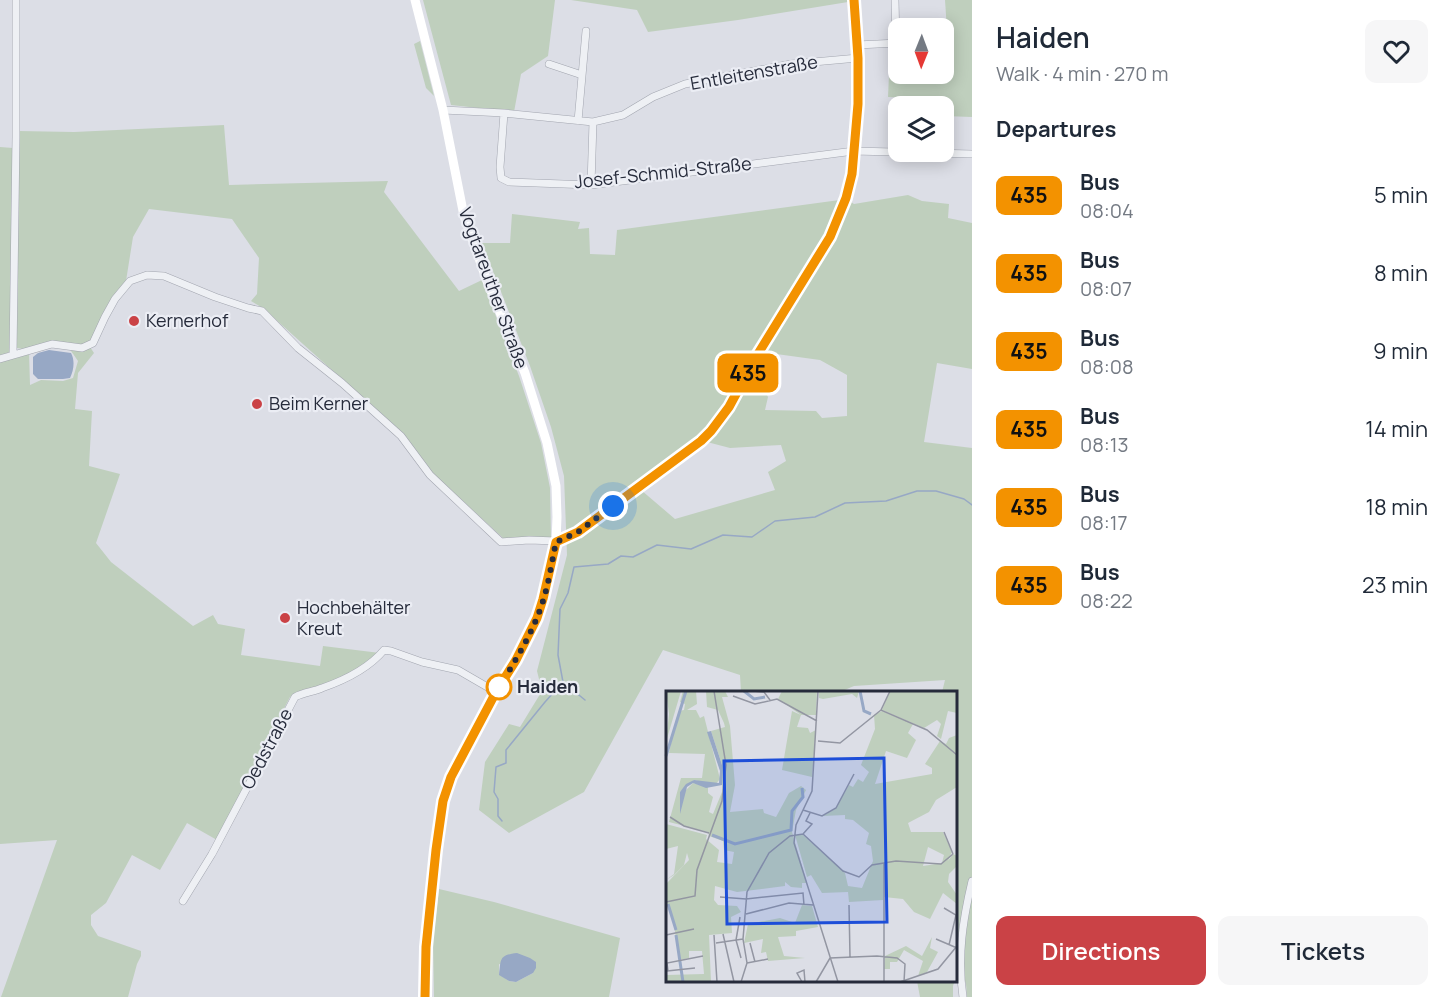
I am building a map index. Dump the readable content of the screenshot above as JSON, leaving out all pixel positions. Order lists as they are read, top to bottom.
{
  "streets": {
    "main road": ["Vogtareuther Straße"],
    "street": ["Entleitenstraße", "Josef-Schmid-Straße", "Oedstraße"]
  },
  "crossings": [
    ["Entleitenstraße", "Josef-Schmid-Straße"],
    ["Entleitenstraße", "Vogtareuther Straße"],
    ["Vogtareuther Straße", "Oedstraße"]
  ],
  "places": [
    "Kernerhof",
    "Beim Kerner",
    "Hochbehälter Kreut",
    "Haiden"
  ],
  "lines": ["bus line 435"],
  "north": "bottom",
  "page": {
    "on_map": "435",
    "heading": [
      ["Haiden", "Walk · 4 min · 270 m"],
      "Departures"
    ],
    "list": [
      {
        "mark": "435",
        "name": "Bus",
        "note": "08:04",
        "value": "5 min"
      },
      {
        "mark": "435",
        "name": "Bus",
        "note": "08:07",
        "value": "8 min"
      },
      {
        "mark": "435",
        "name": "Bus",
        "note": "08:08",
        "value": "9 min"
      },
      {
        "mark": "435",
        "name": "Bus",
        "note": "08:13",
        "value": "14 min"
      },
      {
        "mark": "435",
        "name": "Bus",
        "note": "08:17",
        "value": "18 min"
      },
      {
        "mark": "435",
        "name": "Bus",
        "note": "08:22",
        "value": "23 min"
      }
    ],
    "buttons": ["Directions", "Tickets"]
  }
}
